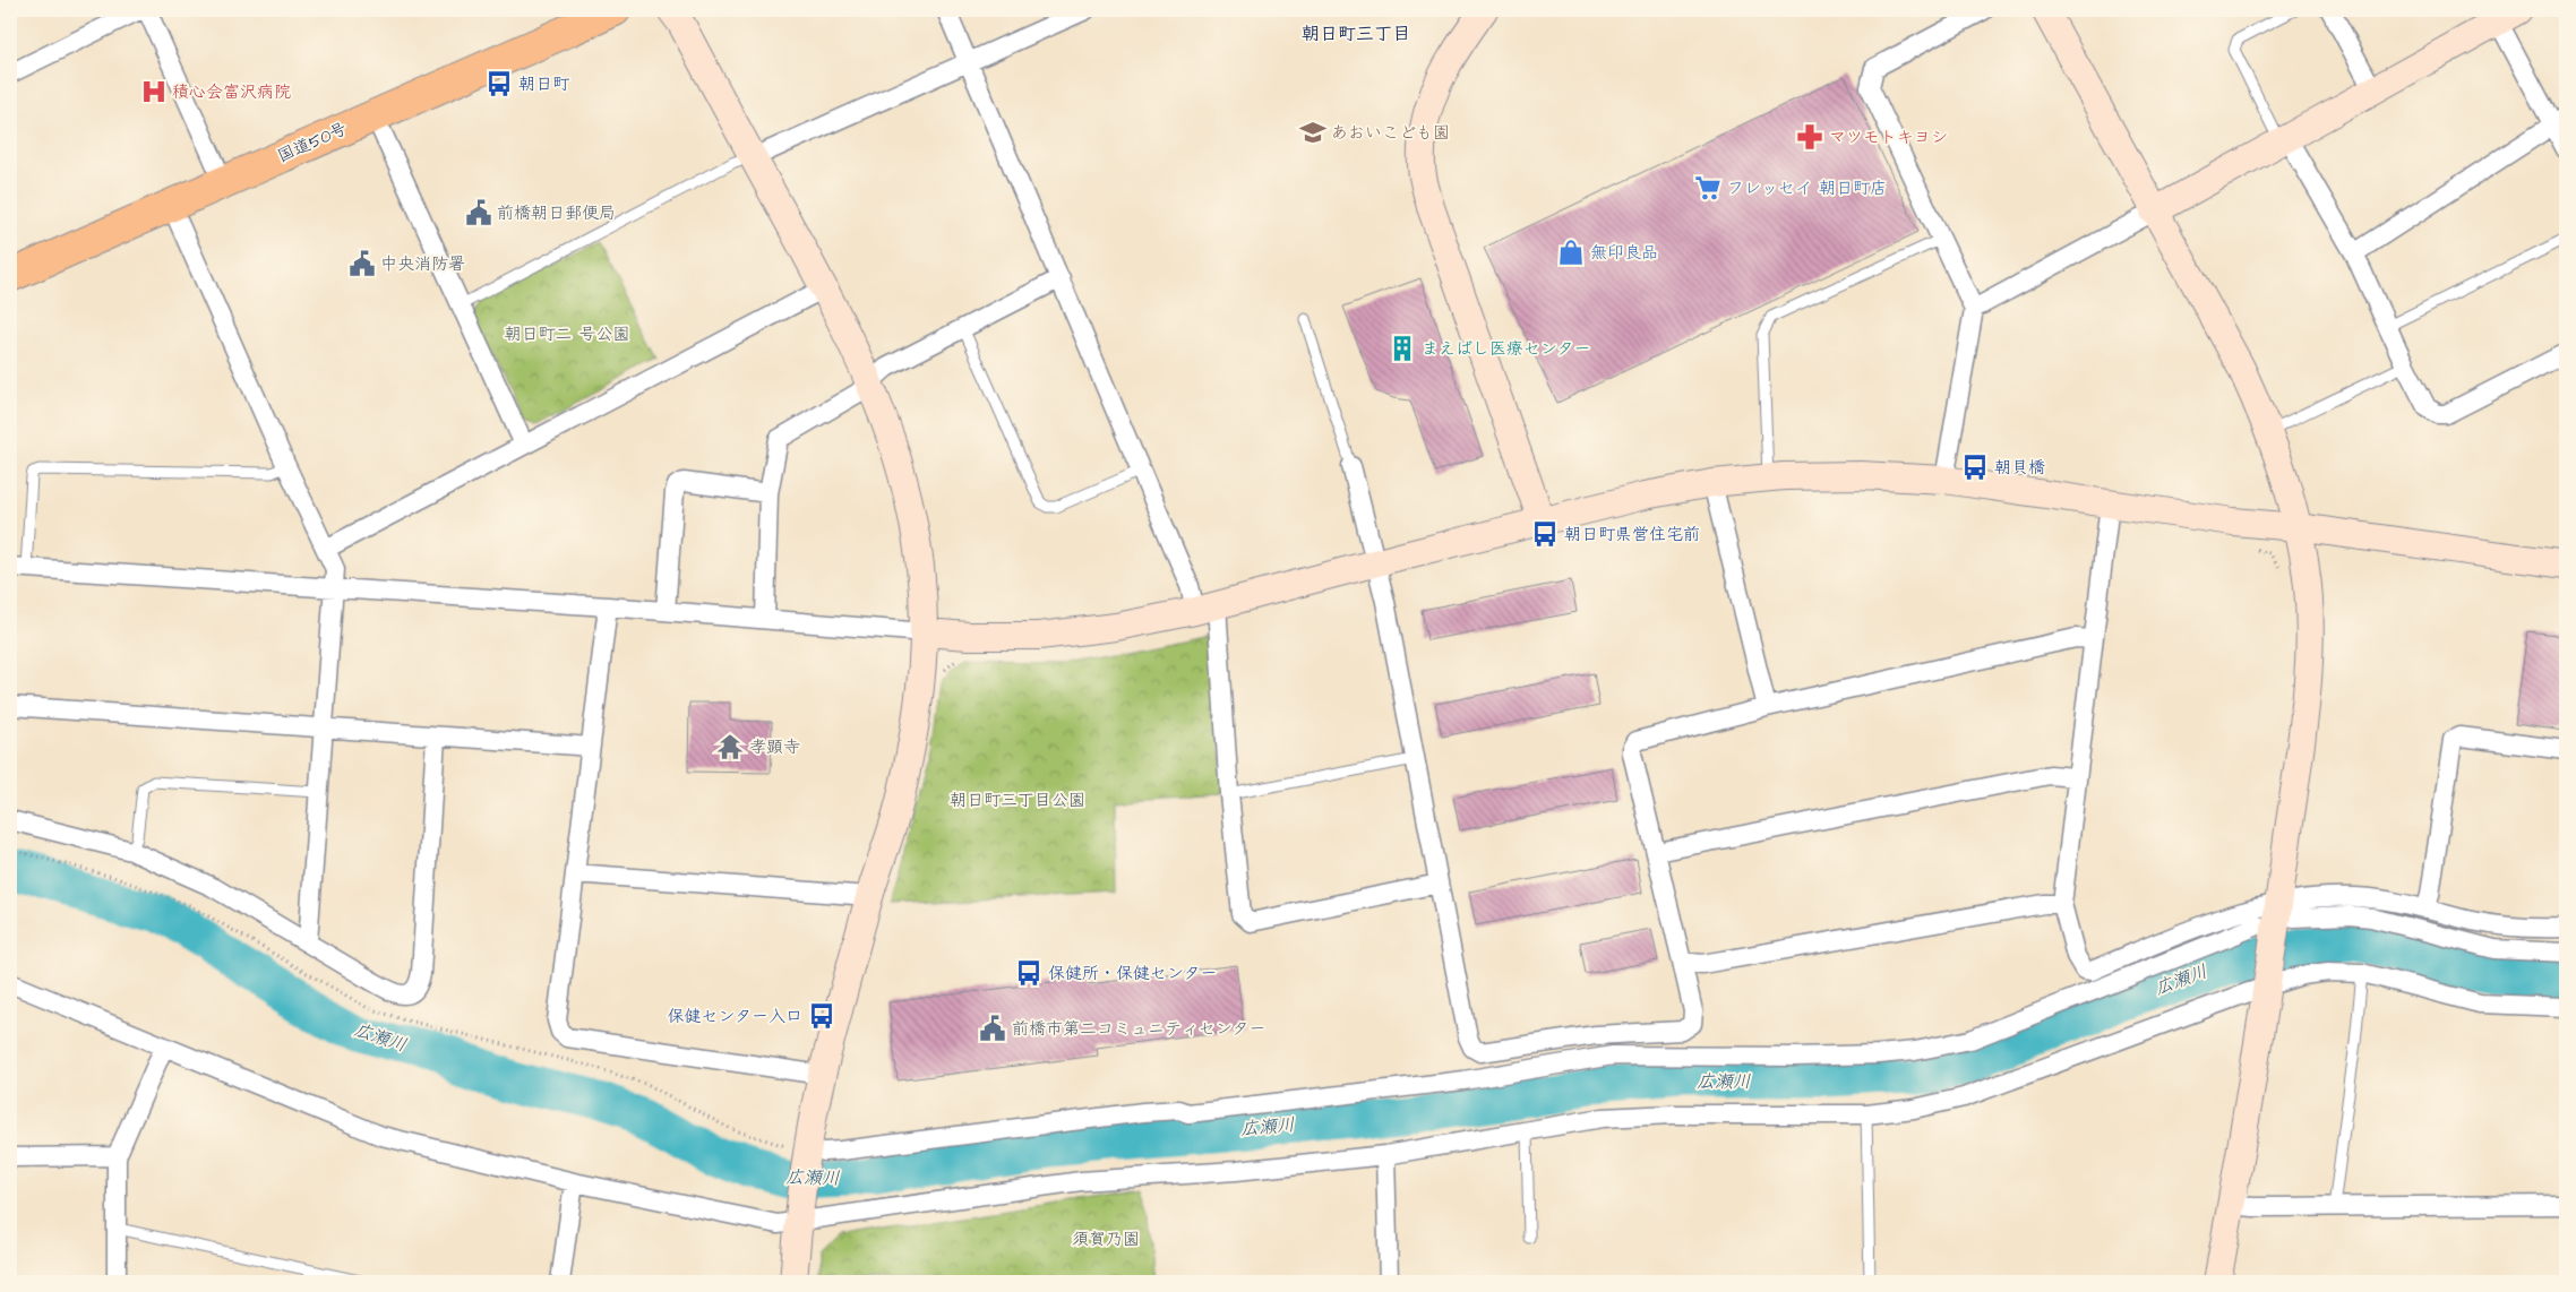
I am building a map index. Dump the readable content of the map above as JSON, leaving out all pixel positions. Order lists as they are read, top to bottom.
{
  "streets": {
    "highway": ["国道50号"]
  },
  "districts": ["朝日町三丁目"],
  "water": ["広瀬川"],
  "parks": ["朝日町二 号公園", "朝日町三丁目公園", "須賀乃園"],
  "places": {
    "bus stop": [
      "朝日町",
      "朝貝橋",
      "朝日町県営住宅前",
      "保健所・保健センター",
      "保健センター入口"
    ],
    "hospital": ["積心会富沢病院"],
    "school or university": ["あおいこども園"],
    "pharmacy": ["マツモトキヨシ"],
    "supermarket": ["フレッセイ 朝日町店"],
    "public building": ["前橋朝日郵便局", "中央消防署", "前橋市第二コミュニティセンター"],
    "shop": ["無印良品"],
    "building": ["まえばし医療センター"],
    "temple": ["孝顕寺"]
  }
}
